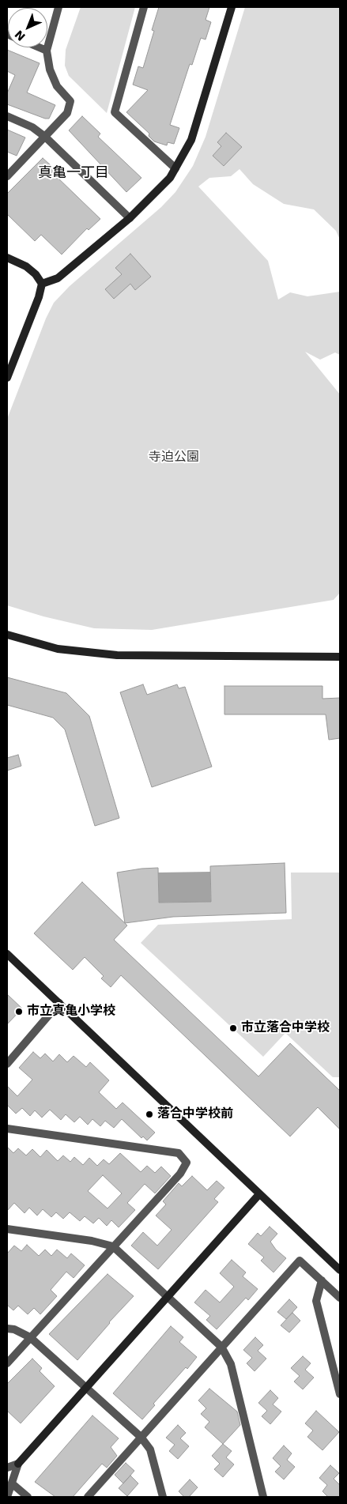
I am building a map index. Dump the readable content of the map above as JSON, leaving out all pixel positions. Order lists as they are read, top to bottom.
{
  "districts": ["真亀一丁目"],
  "parks": ["寺迫公園"],
  "places": ["市立真亀小学校", "市立落合中学校", "落合中学校前"],
  "north": "bottom left"
}
